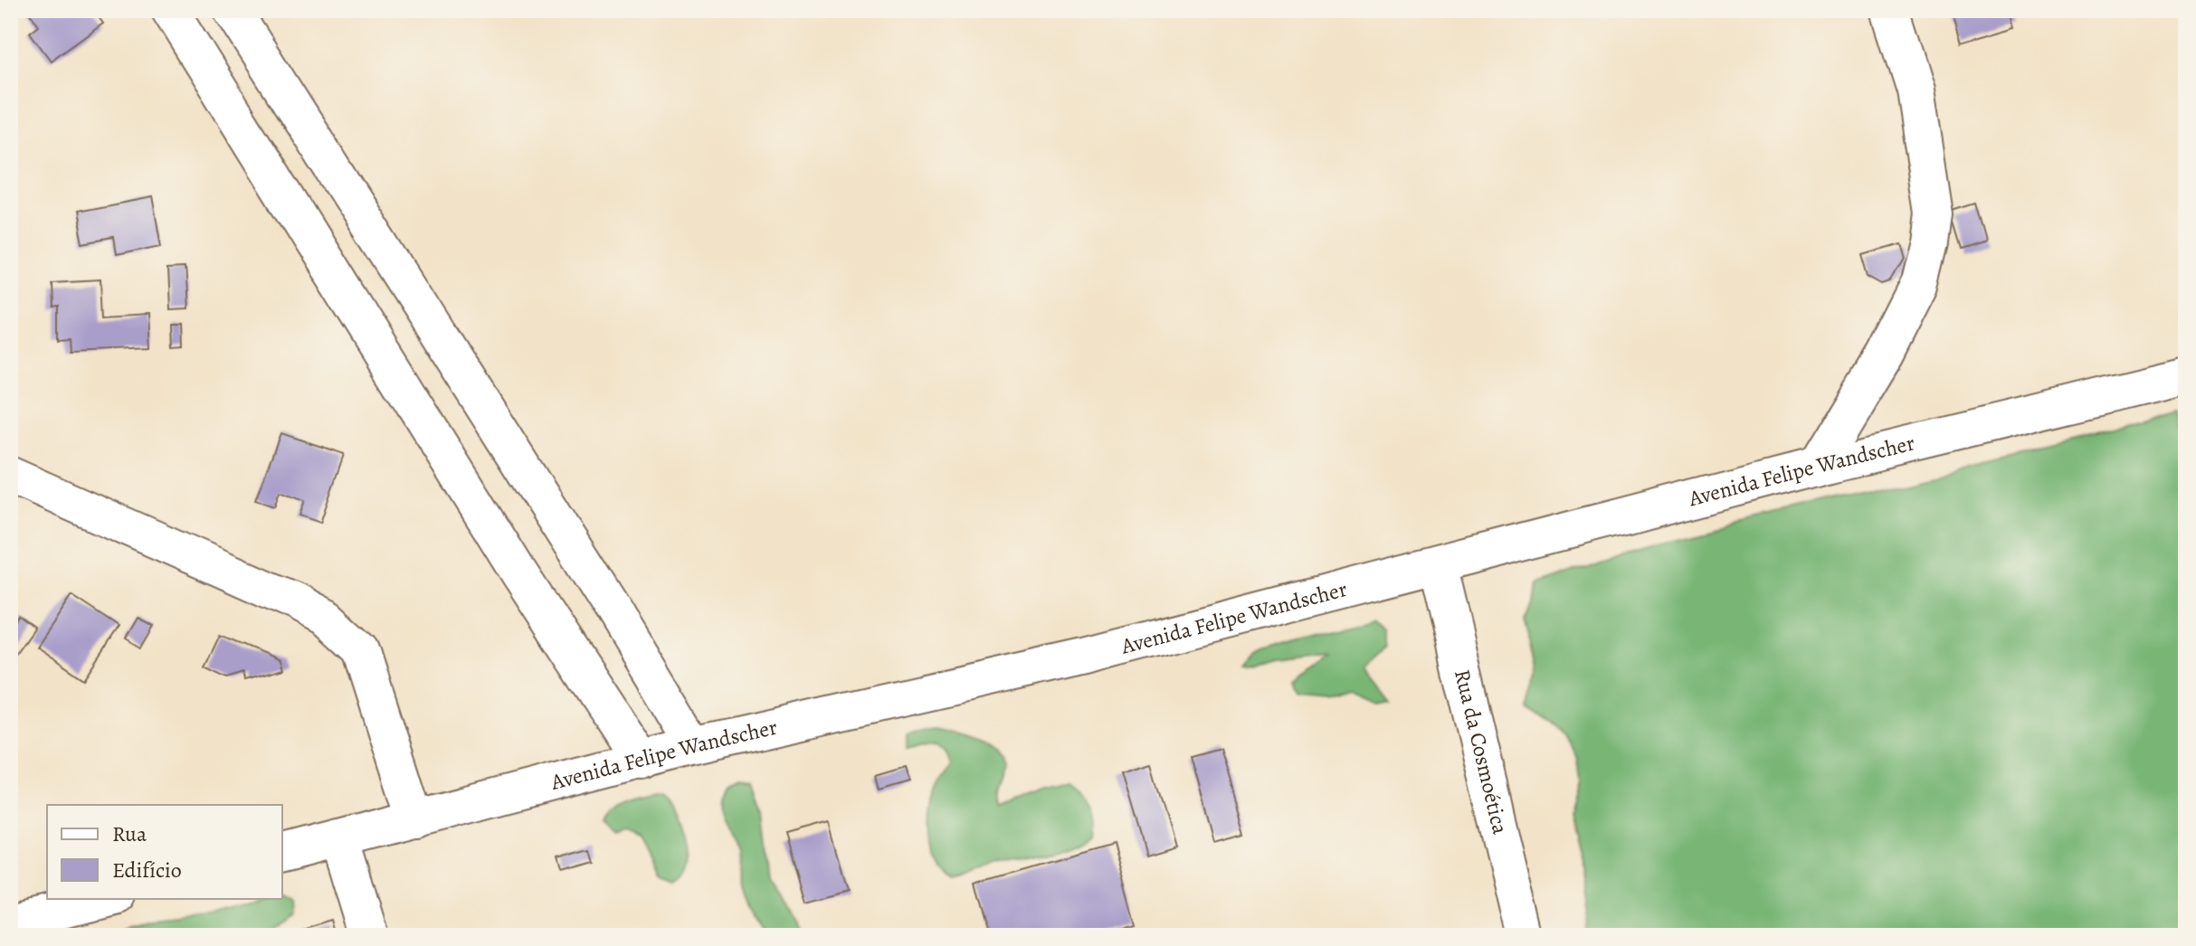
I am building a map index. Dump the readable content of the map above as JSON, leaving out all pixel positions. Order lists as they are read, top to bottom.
{
  "streets": {
    "street": ["Avenida Felipe Wandscher", "Rua da Cosmoética"]
  },
  "crossings": [
    ["Avenida Felipe Wandscher", "Rua da Cosmoética"]
  ],
  "legend": ["Rua", "Edifício"]
}
